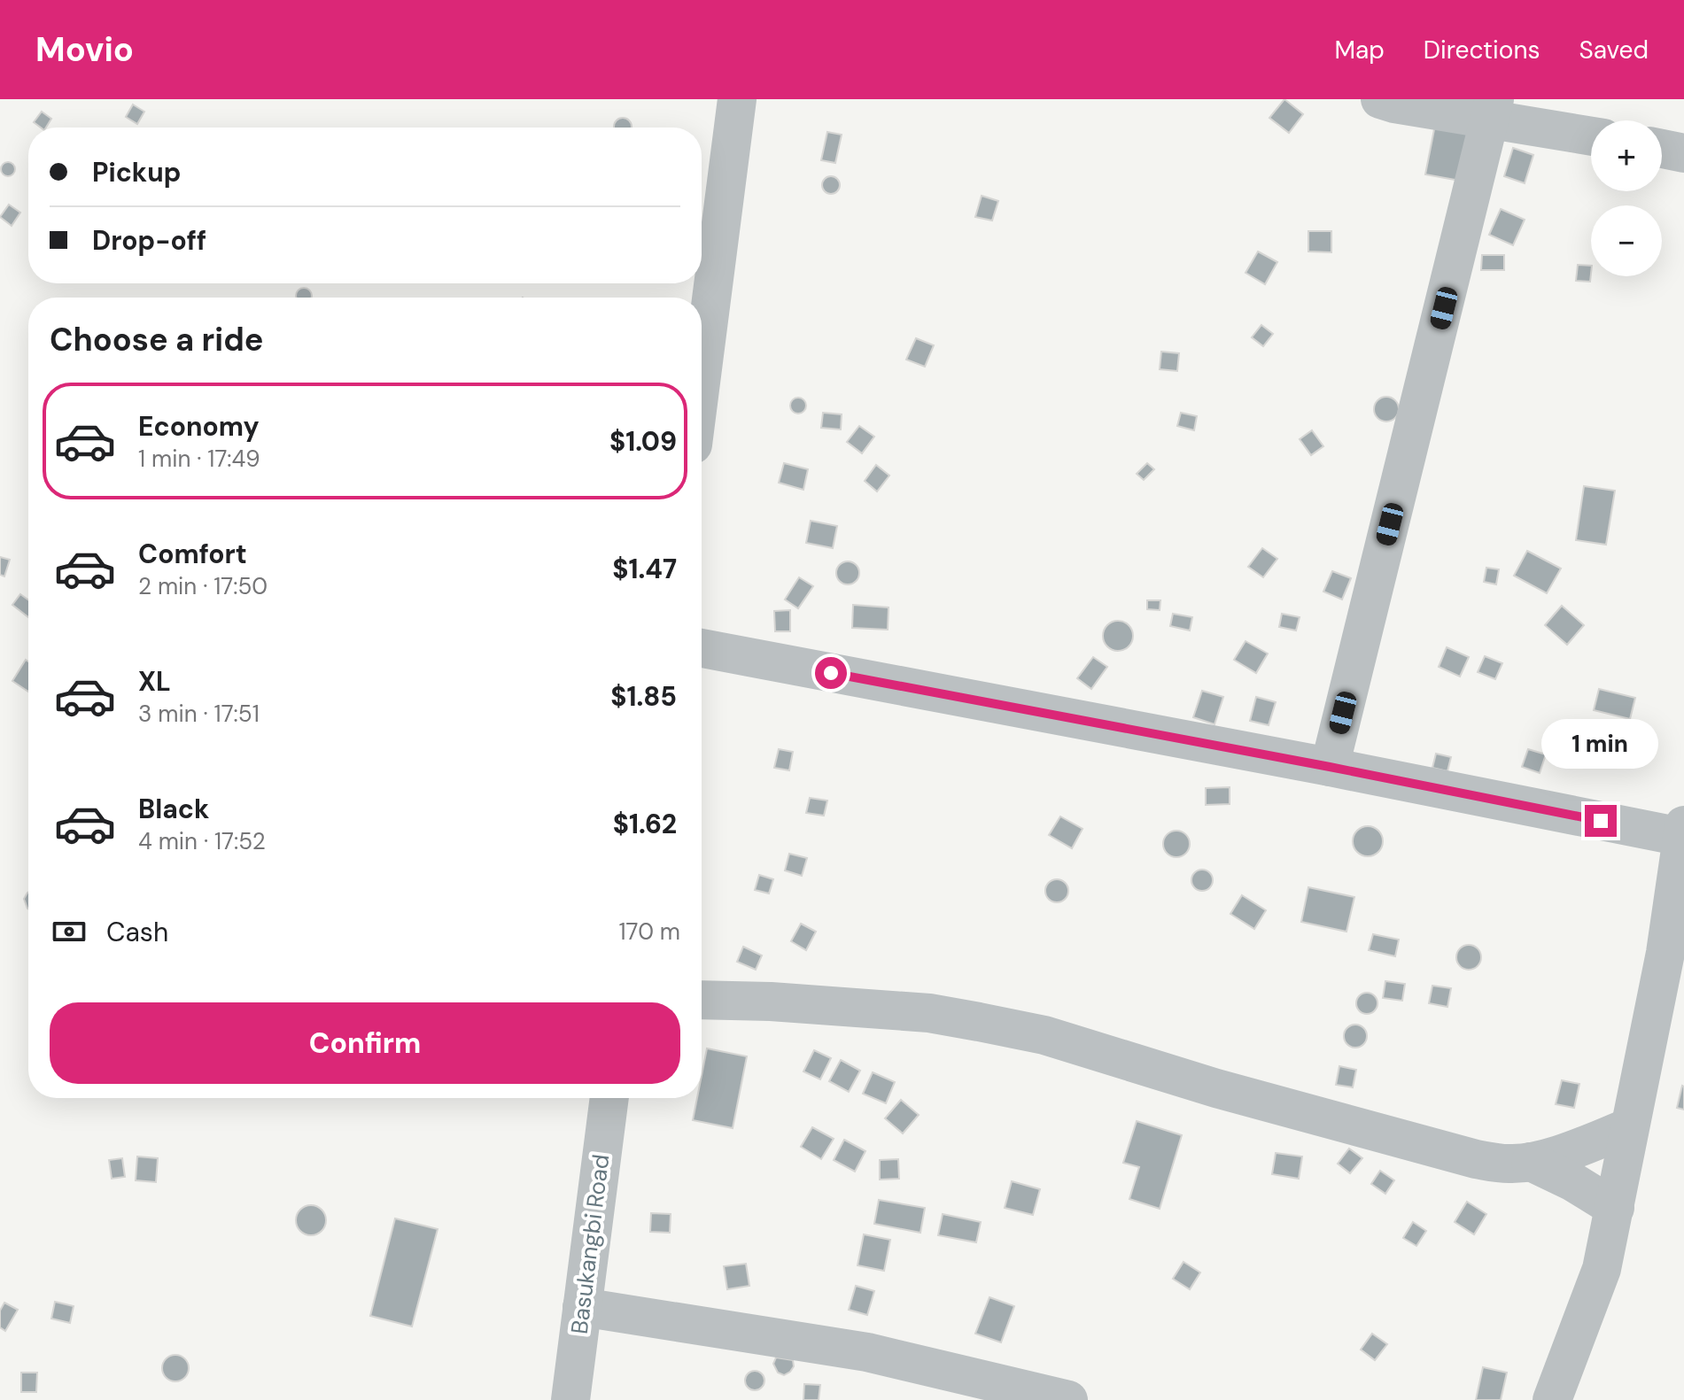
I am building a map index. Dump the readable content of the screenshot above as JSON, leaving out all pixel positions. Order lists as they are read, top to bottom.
{
  "streets": {
    "street": ["Basukangbi Road"]
  },
  "page": {
    "header": "Movio",
    "nav": ["Map", "Directions", "Saved"],
    "map_buttons": ["+", "−"],
    "banner": ["Pickup", "Drop-off"],
    "heading": "Choose a ride",
    "list": [
      {
        "name": "Economy",
        "note": "1 min · 17:49",
        "value": "$1.09"
      },
      {
        "name": "Comfort",
        "note": "2 min · 17:50",
        "value": "$1.47"
      },
      {
        "name": "XL",
        "note": "3 min · 17:51",
        "value": "$1.85"
      },
      {
        "name": "Black",
        "note": "4 min · 17:52",
        "value": "$1.62"
      }
    ],
    "bubble": "1 min",
    "pay": ["Cash", "170 m"],
    "buttons": "Confirm"
  }
}
